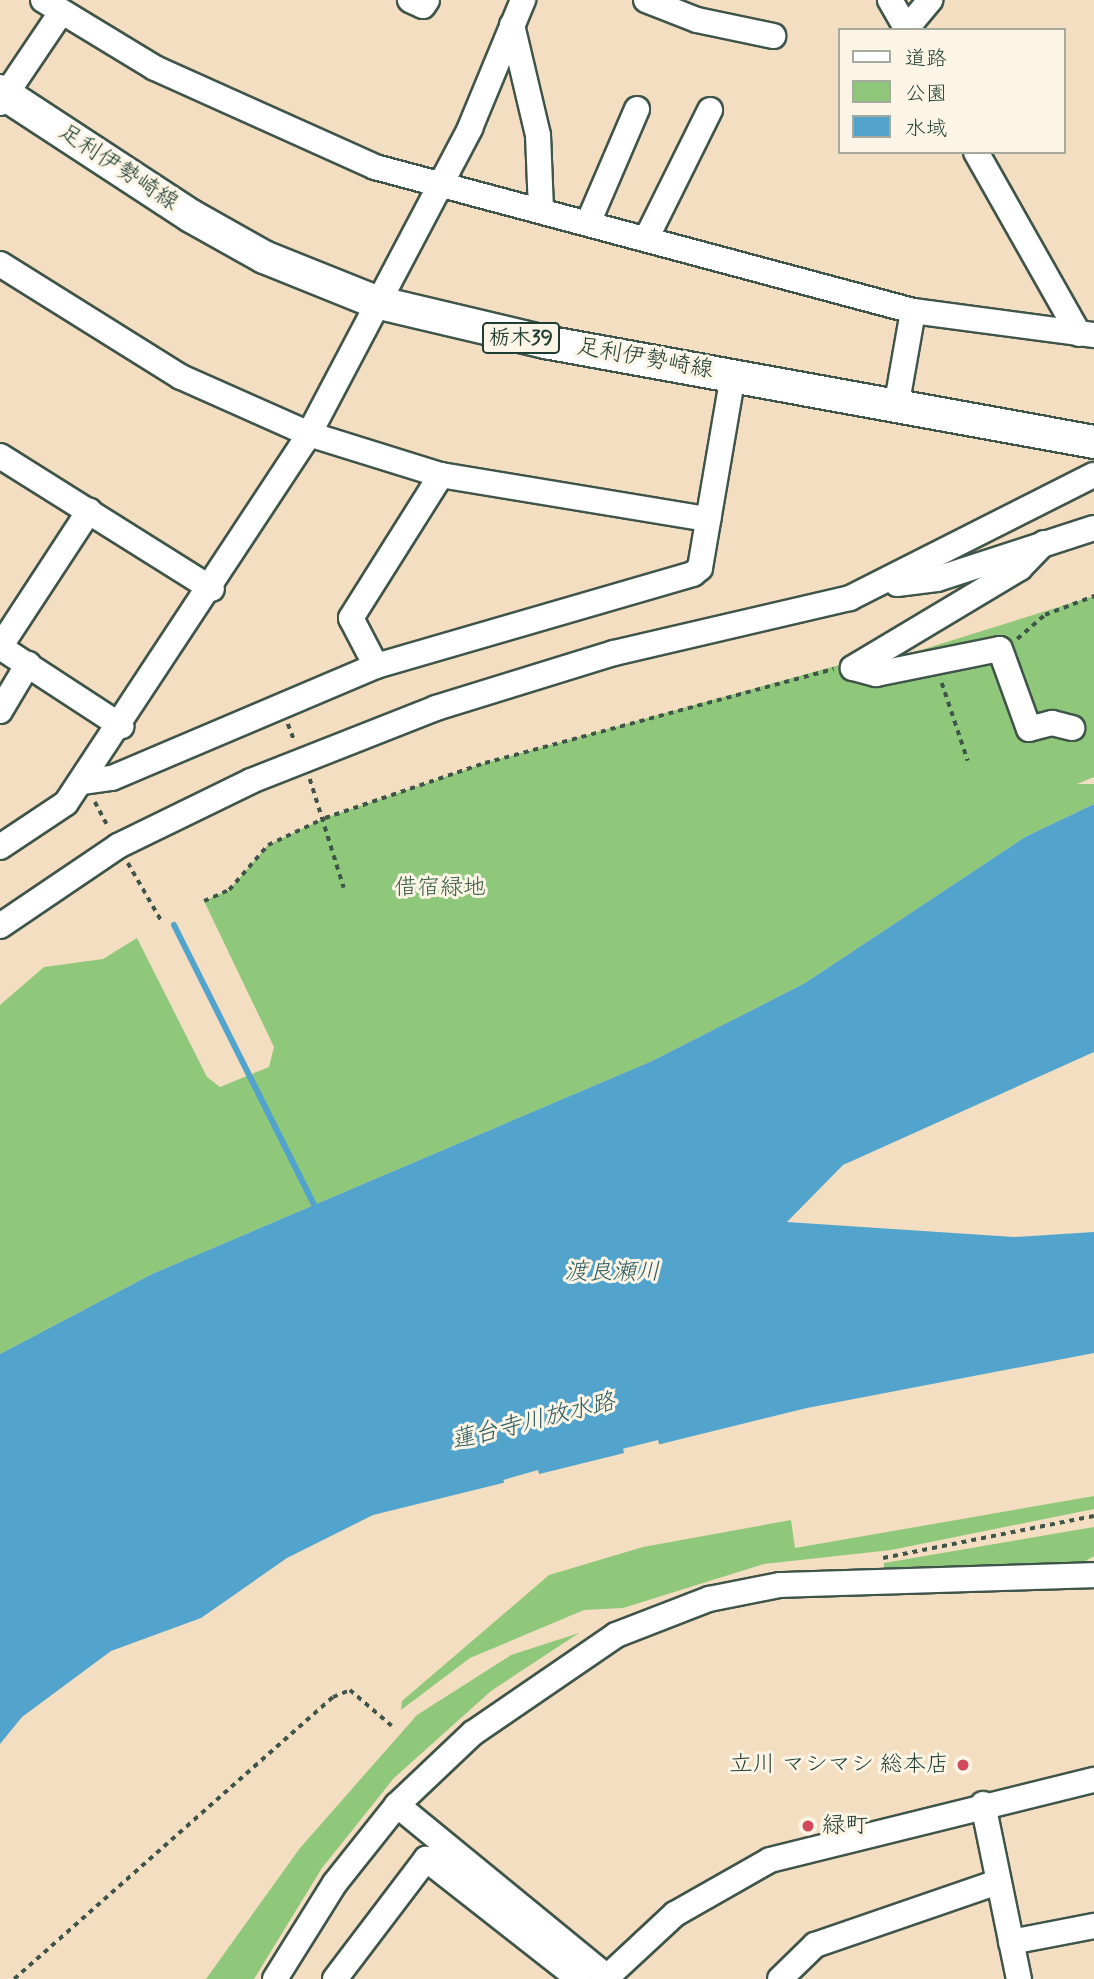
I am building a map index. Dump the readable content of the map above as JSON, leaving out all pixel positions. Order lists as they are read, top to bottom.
{
  "streets": {
    "main road": ["足利伊勢崎線", "栃木39"]
  },
  "water": ["渡良瀬川", "蓮台寺川放水路"],
  "parks": ["借宿緑地"],
  "places": ["立川 マシマシ 総本店", "緑町"],
  "legend": ["道路", "公園", "水域"]
}
